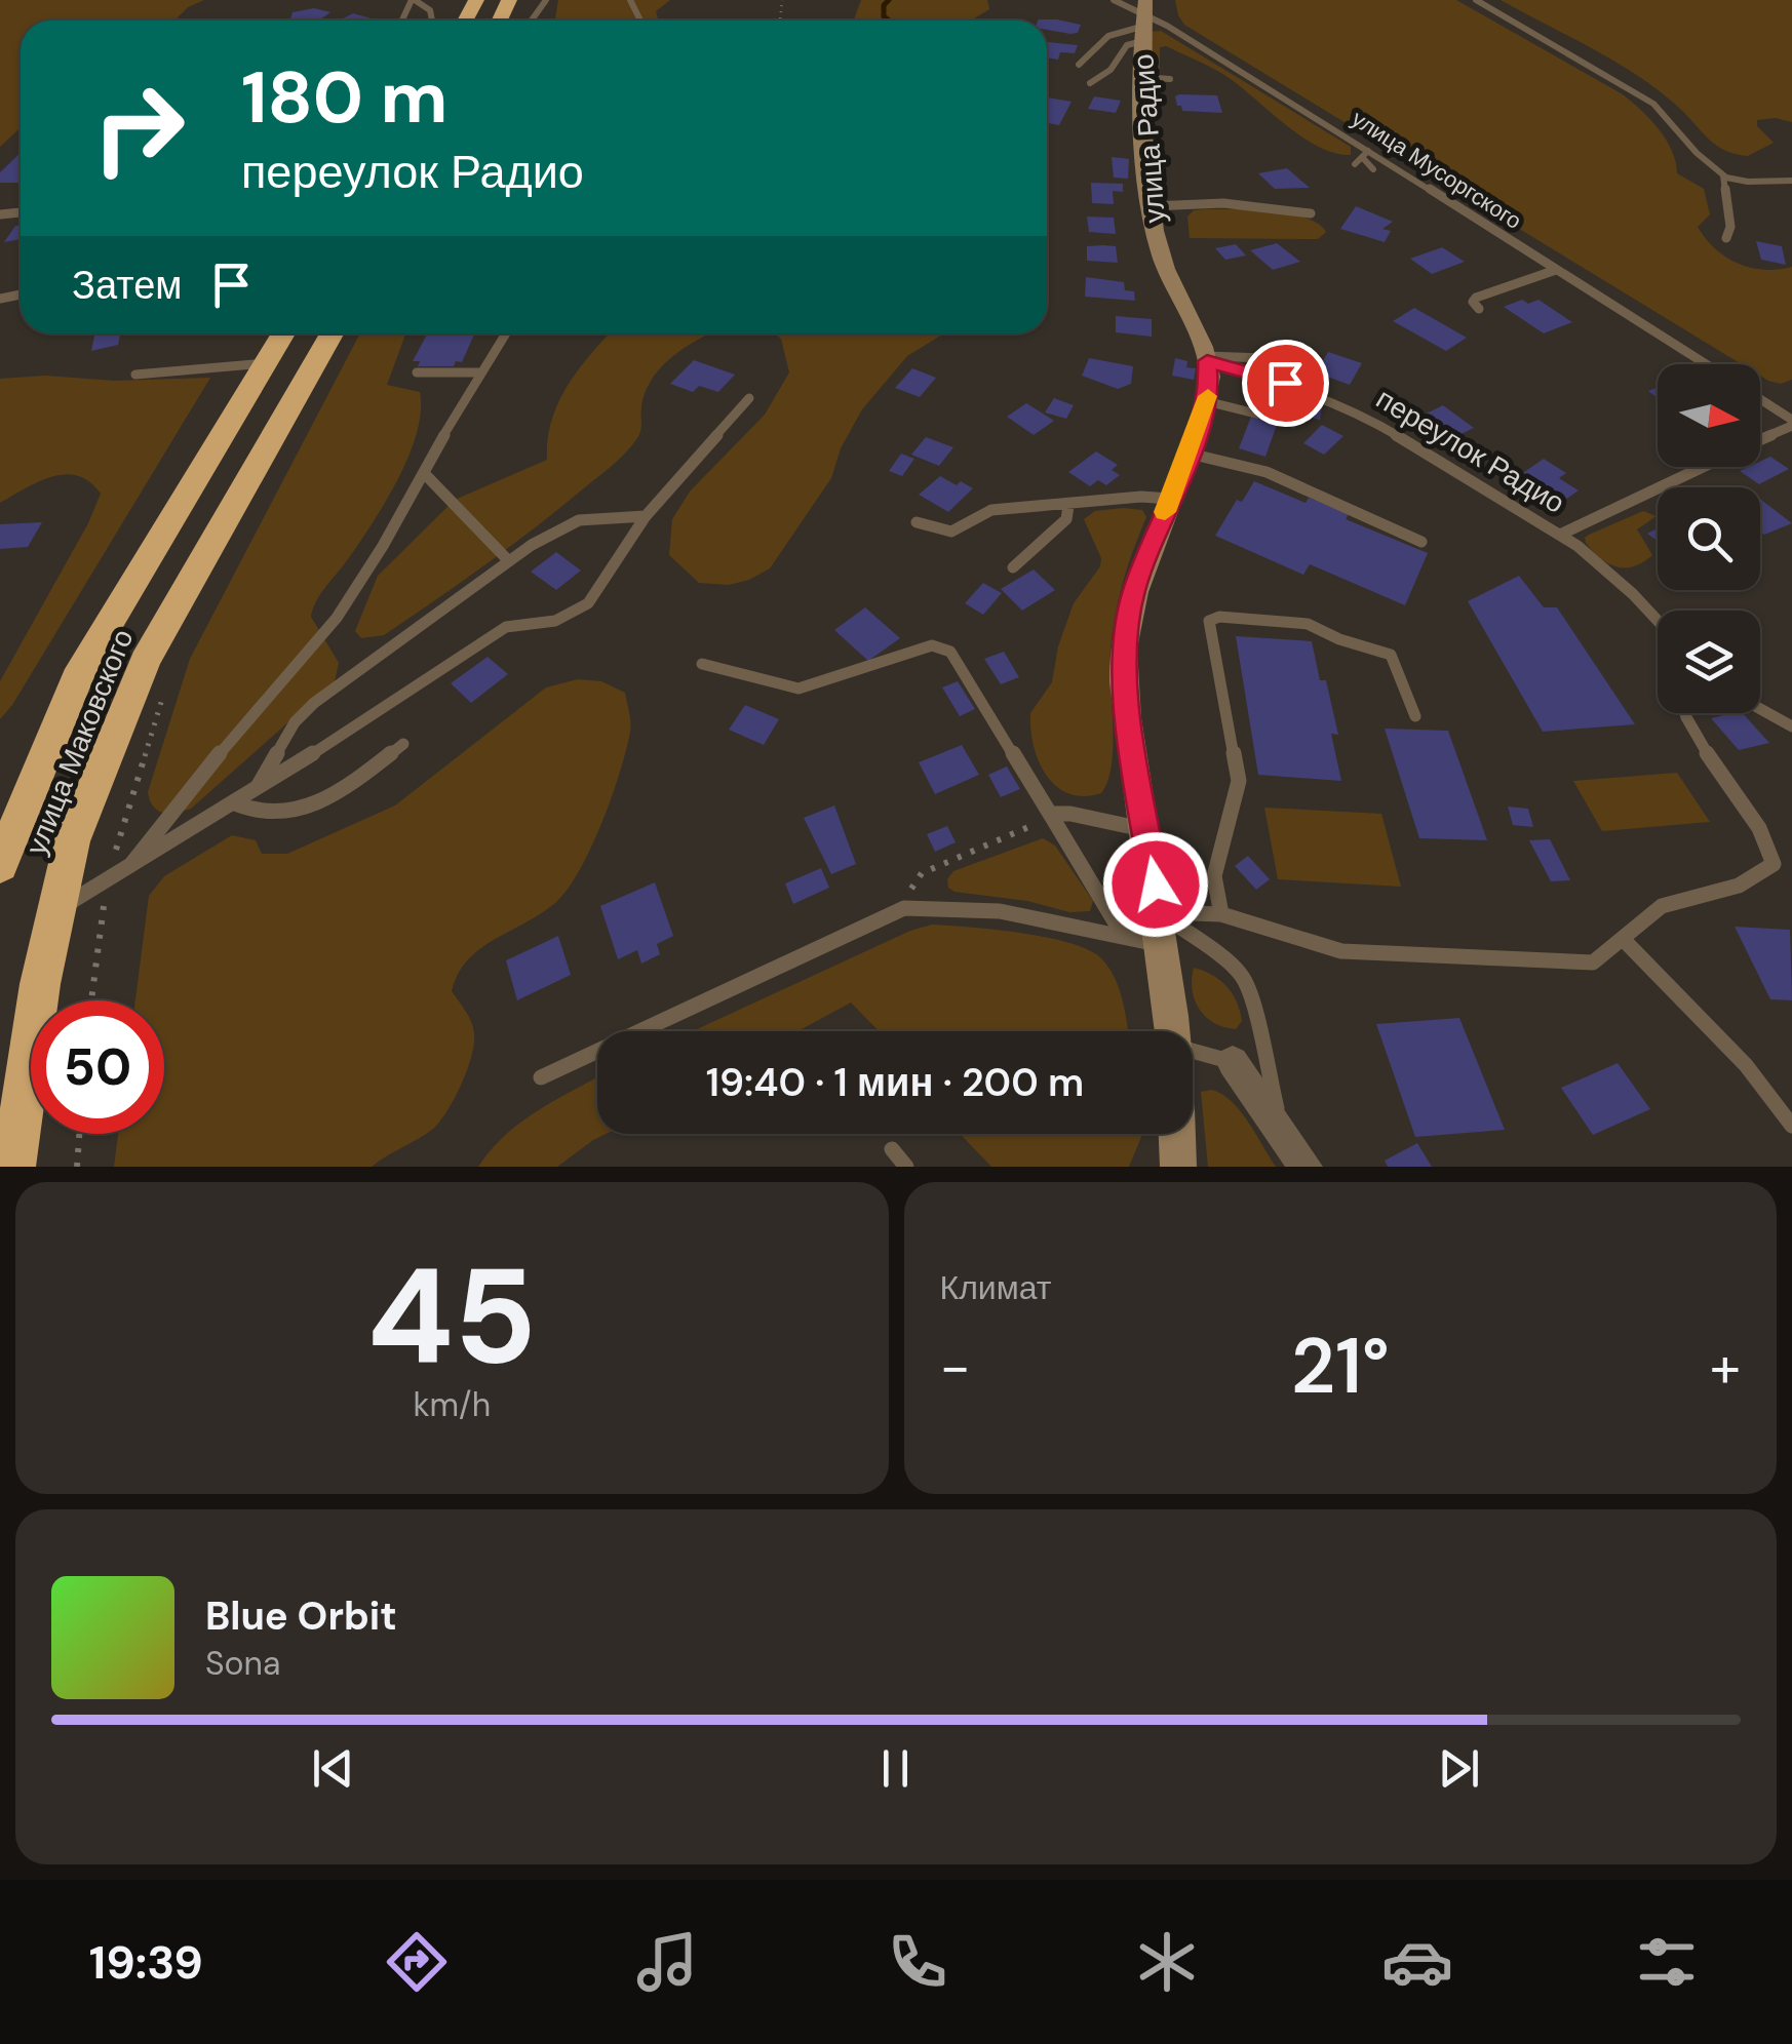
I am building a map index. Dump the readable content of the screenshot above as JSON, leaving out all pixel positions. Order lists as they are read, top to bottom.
{
  "streets": {
    "highway": ["улица Маковского"],
    "main road": ["улица Радио"],
    "lane": ["улица Мусоргского", "переулок Радио"]
  },
  "crossings": [
    ["улица Радио", "улица Мусоргского"],
    ["улица Радио", "переулок Радио"]
  ],
  "north": "right",
  "page": {
    "turn": ["180 m", "переулок Радио"],
    "then": "Затем",
    "limit": "50",
    "trip": "19:40 · 1 мин · 200 m",
    "tile": [
      ["45", "km/h"],
      "Климат"
    ],
    "heat": ["−", "21°", "+"],
    "song": ["Blue Orbit", "Sona"],
    "tabs": "19:39"
  }
}
